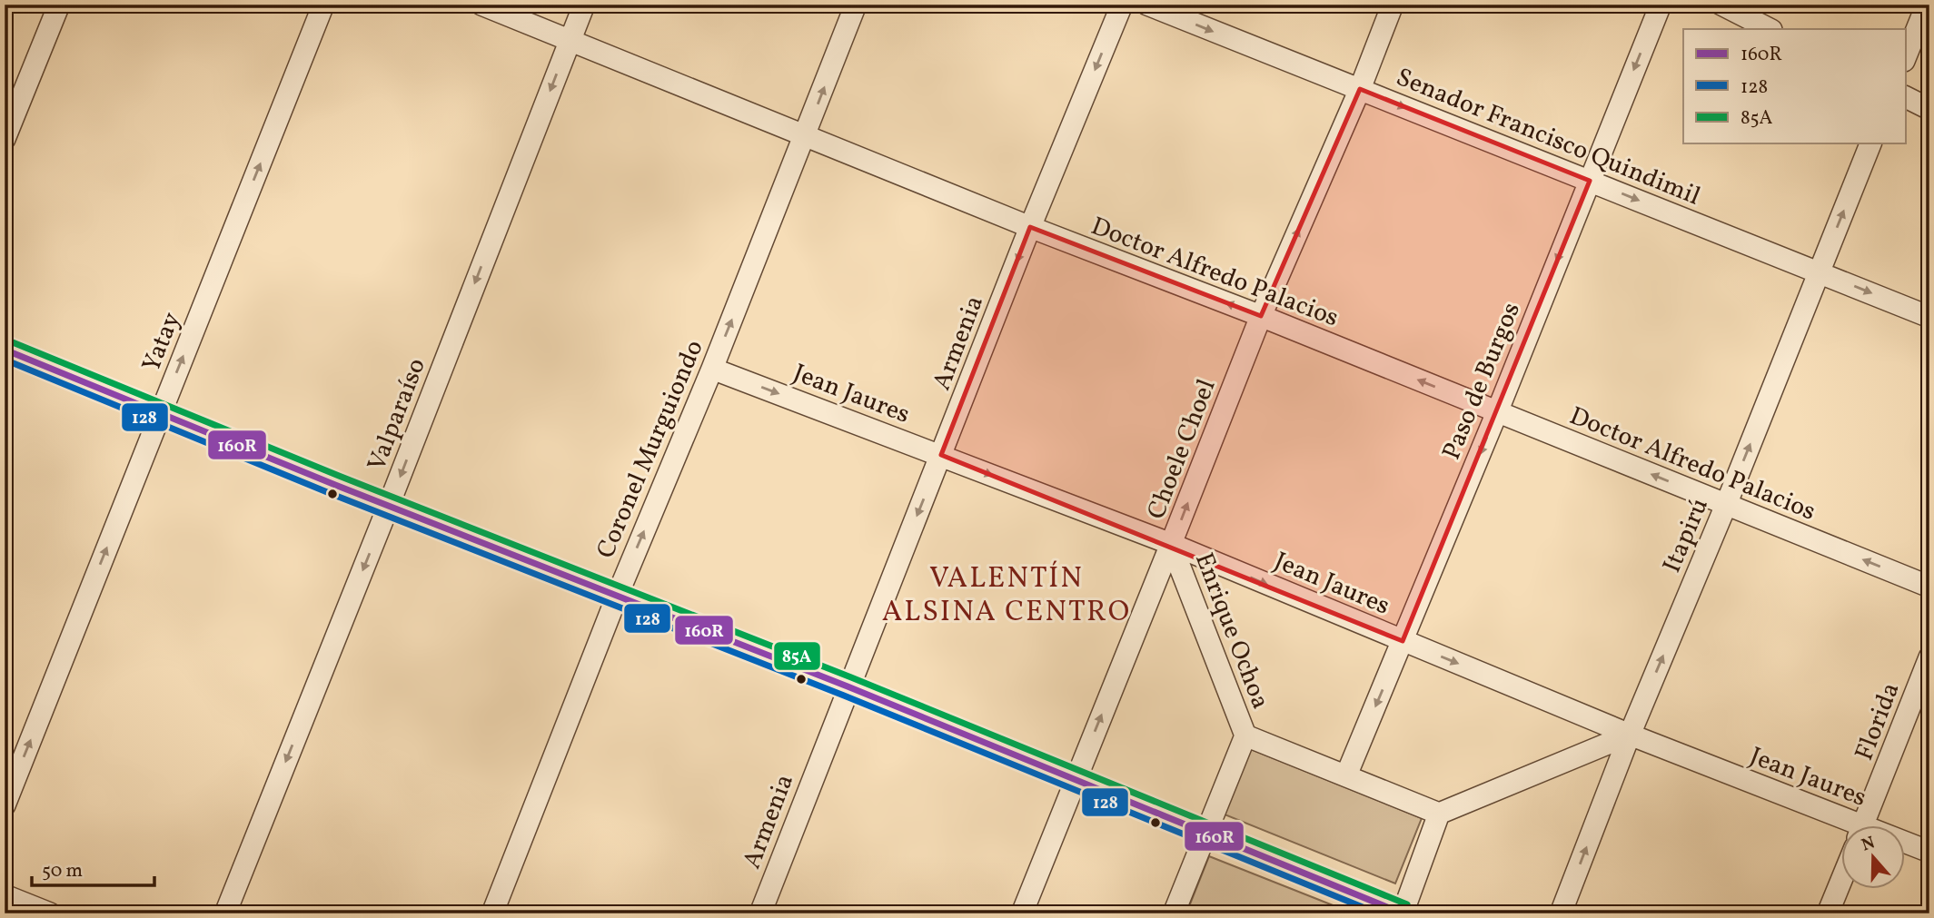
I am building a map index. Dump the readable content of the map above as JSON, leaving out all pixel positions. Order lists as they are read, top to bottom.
{
  "streets": {
    "street": [
      "Senador Francisco Quindimil",
      "Doctor Alfredo Palacios",
      "Yatay",
      "Armenia",
      "Paso de Burgos",
      "Jean Jaures",
      "Valparaíso",
      "Coronel Murguiondo",
      "Choele Choel",
      "Itapirú",
      "Enrique Ochoa",
      "Florida"
    ]
  },
  "crossings": [
    ["Senador Francisco Quindimil", "Paso de Burgos"],
    ["Senador Francisco Quindimil", "Choele Choel"],
    ["Senador Francisco Quindimil", "Itapirú"],
    ["Doctor Alfredo Palacios", "Armenia"],
    ["Doctor Alfredo Palacios", "Paso de Burgos"],
    ["Doctor Alfredo Palacios", "Valparaíso"],
    ["Doctor Alfredo Palacios", "Coronel Murguiondo"],
    ["Doctor Alfredo Palacios", "Choele Choel"],
    ["Doctor Alfredo Palacios", "Itapirú"],
    ["Armenia", "Jean Jaures"],
    ["Paso de Burgos", "Jean Jaures"],
    ["Jean Jaures", "Coronel Murguiondo"],
    ["Jean Jaures", "Choele Choel"],
    ["Jean Jaures", "Itapirú"],
    ["Jean Jaures", "Enrique Ochoa"],
    ["Choele Choel", "Enrique Ochoa"]
  ],
  "one_way": [
    "Senador Francisco Quindimil",
    "Doctor Alfredo Palacios",
    "Yatay",
    "Armenia",
    "Paso de Burgos",
    "Jean Jaures",
    "Valparaíso",
    "Coronel Murguiondo",
    "Choele Choel",
    "Itapirú"
  ],
  "districts": ["VALENTÍN ALSINA CENTRO"],
  "lines": ["transit line 85A", "transit line 160R", "transit line 128"],
  "legend": ["160R", "128", "85A"],
  "scale_bar": "50 m",
  "north": "top"
}
